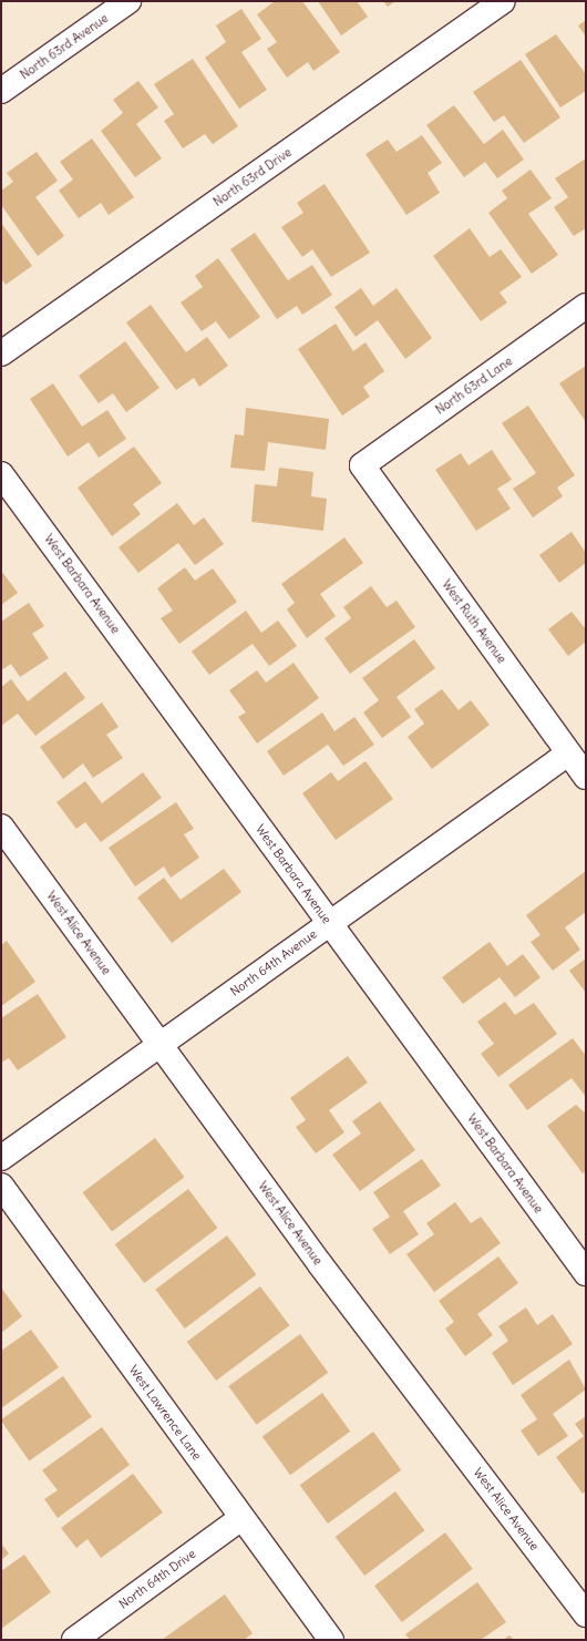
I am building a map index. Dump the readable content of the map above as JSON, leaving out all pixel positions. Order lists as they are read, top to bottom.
{
  "streets": {
    "street": [
      "North 63rd Avenue",
      "North 63rd Drive",
      "North 63rd Lane",
      "West Barbara Avenue",
      "West Ruth Avenue",
      "West Alice Avenue",
      "North 64th Avenue",
      "West Lawrence Lane",
      "North 64th Drive"
    ]
  },
  "crossings": [
    ["North 63rd Lane", "West Ruth Avenue"],
    ["West Barbara Avenue", "North 64th Avenue"],
    ["West Ruth Avenue", "North 64th Avenue"],
    ["West Alice Avenue", "North 64th Avenue"],
    ["West Lawrence Lane", "North 64th Drive"]
  ]
}
